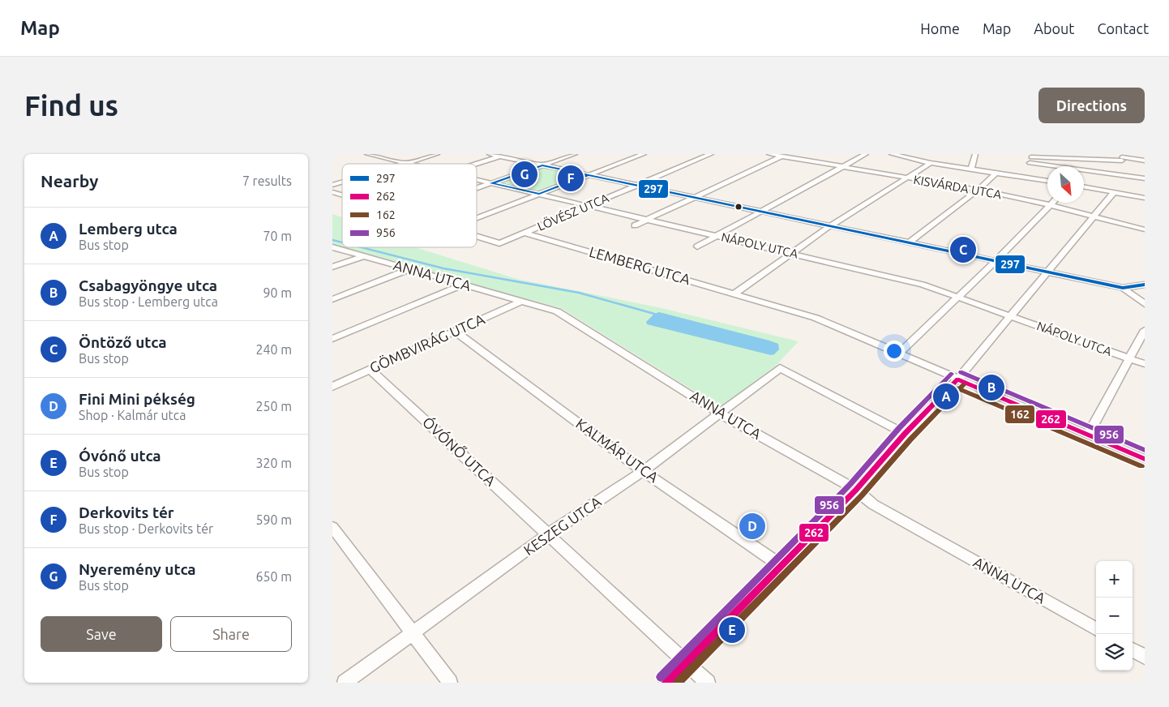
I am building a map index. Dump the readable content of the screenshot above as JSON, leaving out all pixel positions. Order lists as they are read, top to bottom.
{
  "streets": {
    "street": [
      "KISVÁRDA UTCA",
      "LÖVÉSZ UTCA",
      "NÁPOLY UTCA",
      "LEMBERG UTCA",
      "ANNA UTCA",
      "GÖMBVIRÁG UTCA",
      "KALMÁR UTCA",
      "ÓVÓNŐ UTCA",
      "KESZEG UTCA"
    ]
  },
  "crossings": [
    ["LÖVÉSZ UTCA", "NÁPOLY UTCA"],
    ["LÖVÉSZ UTCA", "LEMBERG UTCA"],
    ["ANNA UTCA", "GÖMBVIRÁG UTCA"],
    ["ANNA UTCA", "KESZEG UTCA"],
    ["GÖMBVIRÁG UTCA", "KALMÁR UTCA"],
    ["GÖMBVIRÁG UTCA", "ÓVÓNŐ UTCA"],
    ["KALMÁR UTCA", "KESZEG UTCA"],
    ["ÓVÓNŐ UTCA", "KESZEG UTCA"]
  ],
  "lines": [
    "transit line 297",
    "transit line 956",
    "transit line 262",
    "transit line 162"
  ],
  "legend": [
    "297",
    "262",
    "162",
    "956"
  ],
  "north": "bottom right",
  "page": {
    "header": "Map",
    "nav": [
      "Home",
      "Map",
      "About",
      "Contact"
    ],
    "buttons": [
      "Directions",
      ["Save", "Share"]
    ],
    "title": "Find us",
    "heading": ["Nearby", "7 results"],
    "pins": [
      "G",
      "F",
      "C",
      "B",
      "A",
      "D",
      "E"
    ],
    "list": [
      {
        "mark": "A",
        "name": "Lemberg utca",
        "note": "Bus stop",
        "value": "70 m"
      },
      {
        "mark": "B",
        "name": "Csabagyöngye utca",
        "note": "Bus stop · Lemberg utca",
        "value": "90 m"
      },
      {
        "mark": "C",
        "name": "Öntöző utca",
        "note": "Bus stop",
        "value": "240 m"
      },
      {
        "mark": "D",
        "name": "Fini Mini pékség",
        "note": "Shop · Kalmár utca",
        "value": "250 m"
      },
      {
        "mark": "E",
        "name": "Óvónő utca",
        "note": "Bus stop",
        "value": "320 m"
      },
      {
        "mark": "F",
        "name": "Derkovits tér",
        "note": "Bus stop · Derkovits tér",
        "value": "590 m"
      },
      {
        "mark": "G",
        "name": "Nyeremény utca",
        "note": "Bus stop",
        "value": "650 m"
      }
    ],
    "map_buttons": ["+", "−"]
  }
}
